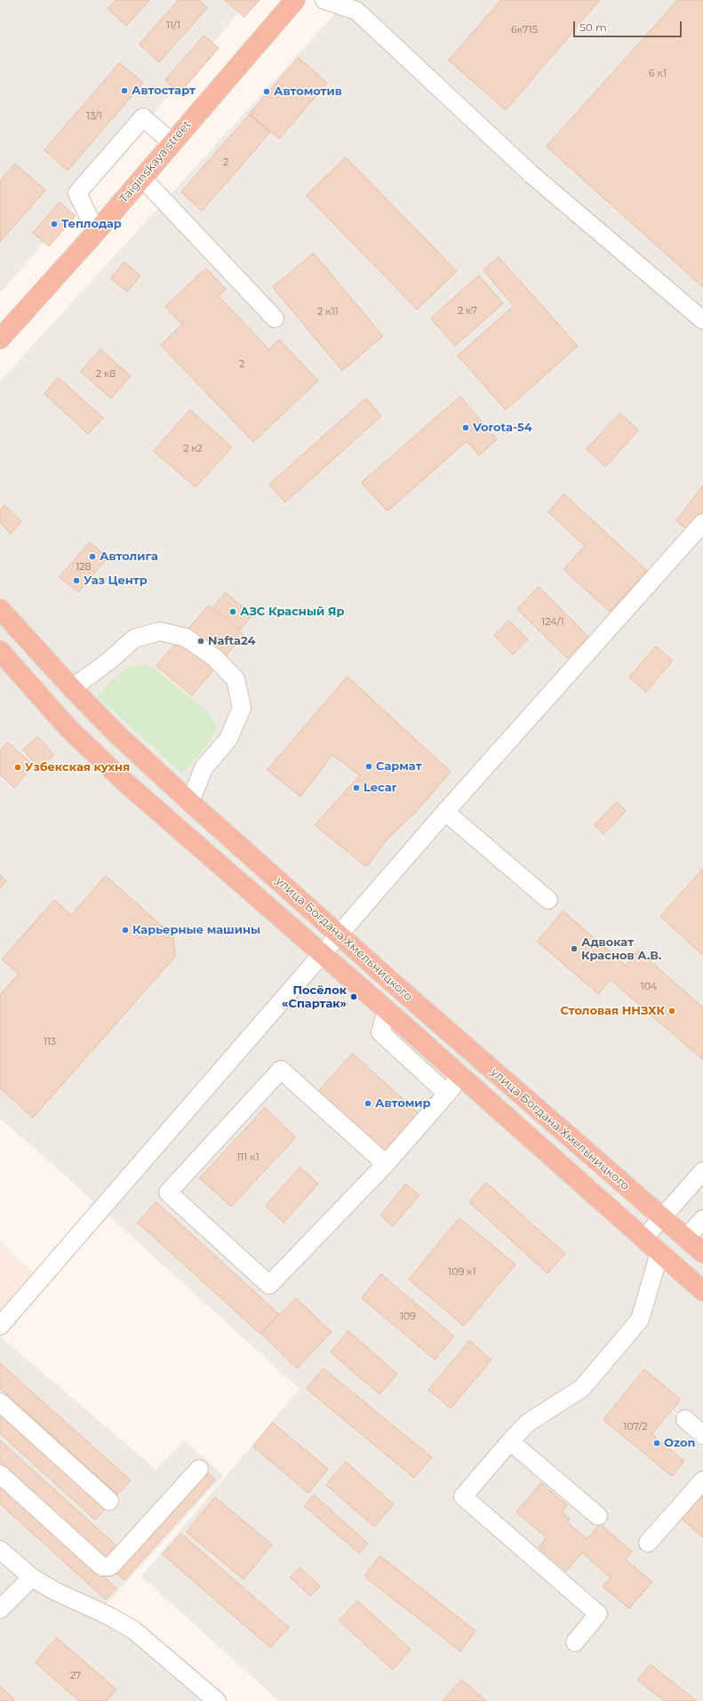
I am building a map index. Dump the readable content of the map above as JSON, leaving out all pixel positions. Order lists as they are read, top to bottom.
{
  "streets": {
    "highway": ["Taiginskaya street", "улица Богдана Хмельницкого"]
  },
  "places": [
    "Автостарт",
    "Автомотив",
    "Теплодар",
    "Vorota-54",
    "Автолига",
    "Уаз Центр",
    "АЗС Красный Яр",
    "Nafta24",
    "Сармат",
    "Узбекская кухня",
    "Lecar",
    "Карьерные машины",
    "Адвокат Краснов А.В.",
    "Посёлок «Спартак»",
    "Столовая ННЗХК",
    "Автомир",
    "Ozon"
  ],
  "house_numbers": [
    "11/1",
    "6к715",
    "6 к1",
    "13/1",
    "2",
    "2 к7",
    "2 к11",
    "2",
    "2 к8",
    "2 к2",
    "128",
    "124/1",
    "104",
    "113",
    "111 к1",
    "109 к1",
    "109",
    "107/2",
    "27"
  ],
  "scale_bar": "50 m"
}
